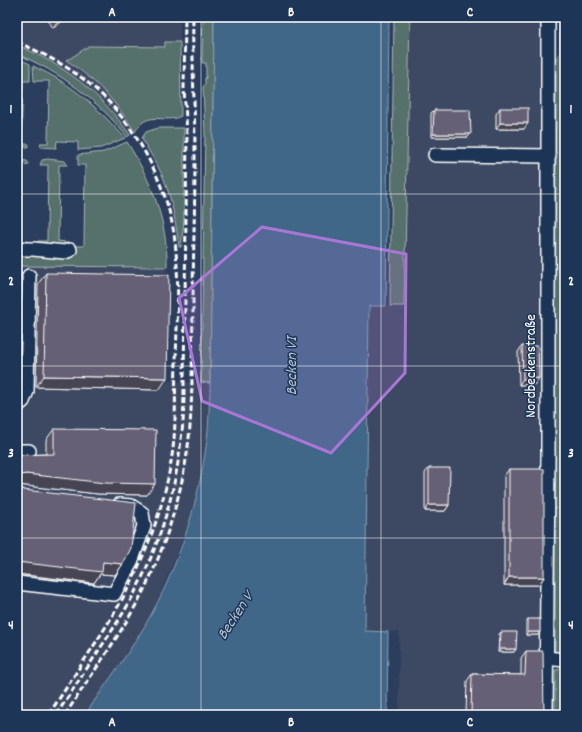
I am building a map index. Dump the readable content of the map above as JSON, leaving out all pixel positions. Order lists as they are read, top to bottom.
{
  "streets": {
    "street": ["Nordbeckenstraße"]
  },
  "water": ["Becken VI", "Becken V"],
  "grid": {
    "columns": ["A", "B", "C"],
    "rows": [
      "1",
      "2",
      "3",
      "4"
    ]
  }
}
